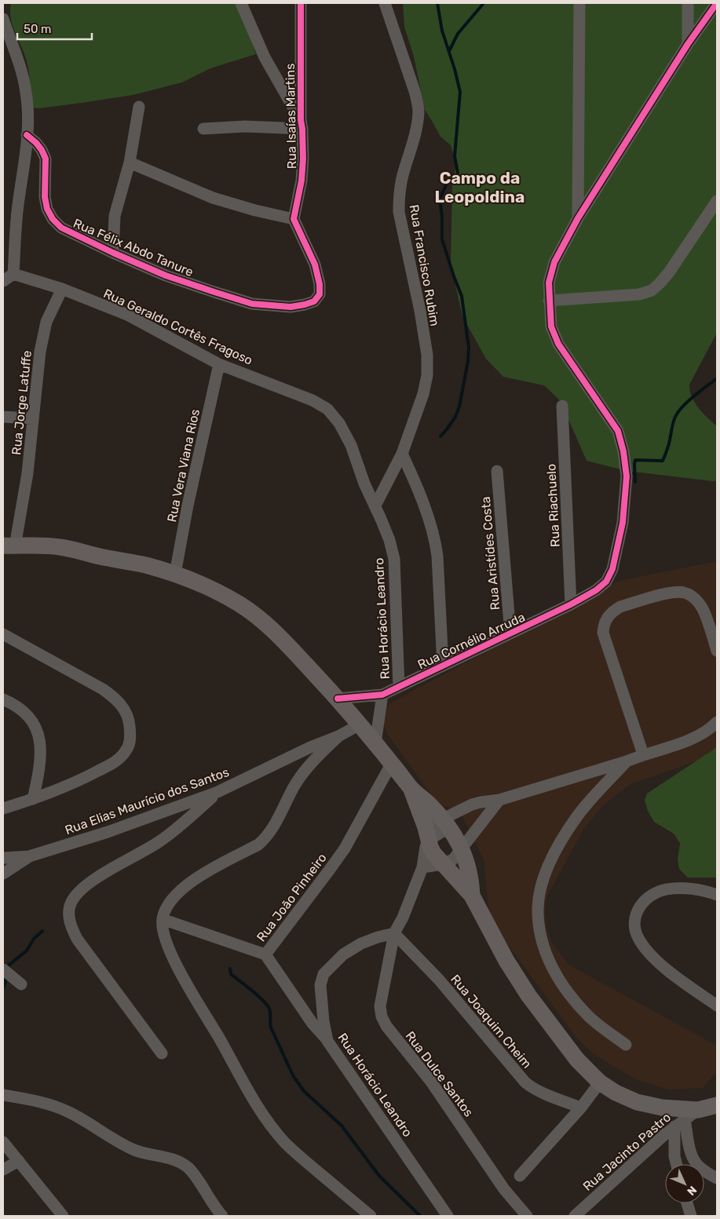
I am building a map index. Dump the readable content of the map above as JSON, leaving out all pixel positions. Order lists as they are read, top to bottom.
{
  "streets": {
    "street": [
      "Rua Isaías Martins",
      "Rua Félix Abdo Tanure",
      "Rua Francisco Rubim",
      "Rua Geraldo Cortês Fragoso",
      "Rua Jorge Latuffe",
      "Rua Vera Viana Rios",
      "Rua Riachuelo",
      "Rua Aristídes Costa",
      "Rua Horácio Leandro",
      "Rua Cornélio Arruda",
      "Rua Elias Maurício dos Santos",
      "Rua João Pinheiro",
      "Rua Joaquim Cheim",
      "Rua Dulce Santos",
      "Rua Jacinto Pastro"
    ]
  },
  "crossings": [
    ["Rua Isaías Martins", "Rua Félix Abdo Tanure"],
    ["Rua Francisco Rubim", "Rua Geraldo Cortês Fragoso"],
    ["Rua Francisco Rubim", "Rua Horácio Leandro"],
    ["Rua Geraldo Cortês Fragoso", "Rua Jorge Latuffe"],
    ["Rua Geraldo Cortês Fragoso", "Rua Vera Viana Rios"],
    ["Rua Geraldo Cortês Fragoso", "Rua Horácio Leandro"],
    ["Rua Riachuelo", "Rua Cornélio Arruda"],
    ["Rua Aristídes Costa", "Rua Cornélio Arruda"],
    ["Rua Horácio Leandro", "Rua Cornélio Arruda"],
    ["Rua Horácio Leandro", "Rua João Pinheiro"],
    ["Rua Horácio Leandro", "Rua Joaquim Cheim"],
    ["Rua Horácio Leandro", "Rua Dulce Santos"],
    ["Rua Joaquim Cheim", "Rua Dulce Santos"]
  ],
  "districts": ["Campo da Leopoldina"],
  "scale_bar": "50 m",
  "north": "bottom right"
}
